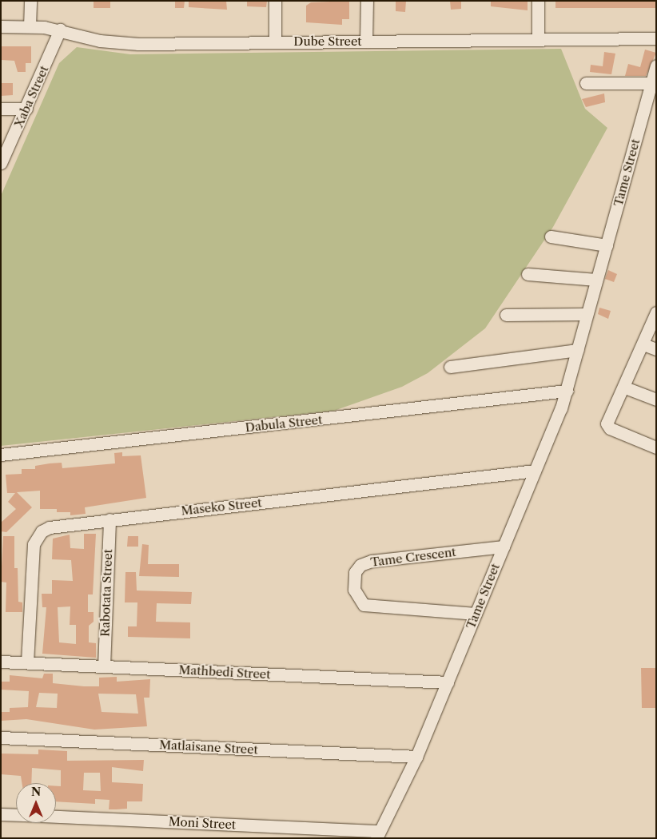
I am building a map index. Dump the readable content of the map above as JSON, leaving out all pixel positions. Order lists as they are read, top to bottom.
{
  "streets": {
    "street": [
      "Dube Street",
      "Xaba Street",
      "Tame Street",
      "Dabula Street",
      "Maseko Street",
      "Tame Crescent",
      "Rabotata Street",
      "Mathbedi Street",
      "Matlaisane Street",
      "Moni Street"
    ]
  },
  "crossings": [
    ["Dube Street", "Xaba Street"],
    ["Tame Street", "Dabula Street"],
    ["Tame Street", "Maseko Street"],
    ["Tame Street", "Tame Crescent"],
    ["Tame Street", "Mathbedi Street"],
    ["Tame Street", "Matlaisane Street"],
    ["Tame Street", "Moni Street"],
    ["Maseko Street", "Rabotata Street"],
    ["Maseko Street", "Mathbedi Street"],
    ["Rabotata Street", "Mathbedi Street"]
  ],
  "north": "top"
}
